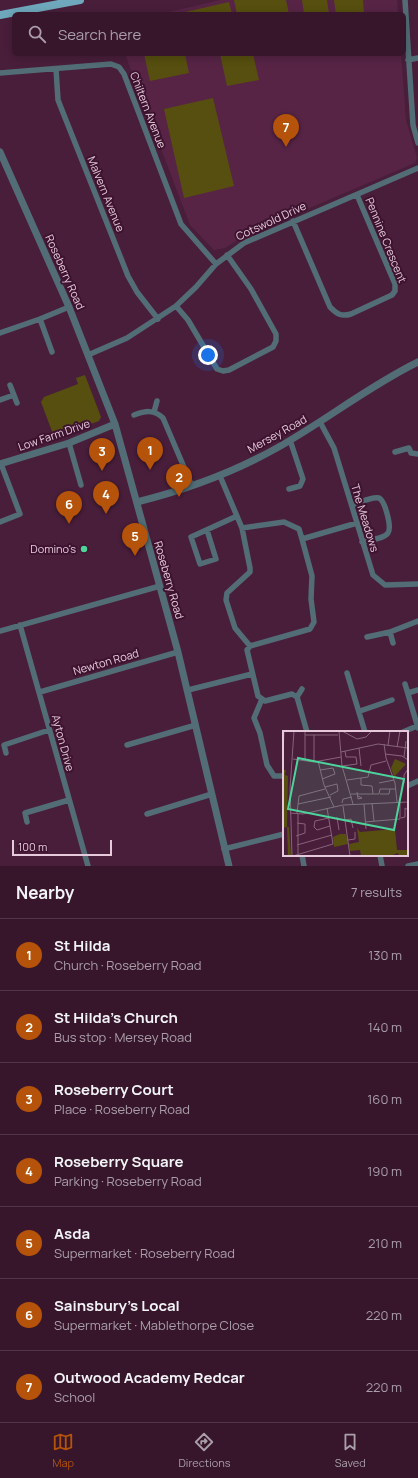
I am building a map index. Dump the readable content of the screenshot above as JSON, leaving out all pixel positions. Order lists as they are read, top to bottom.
{
  "streets": {
    "street": [
      "Chiltern Avenue",
      "Malvern Avenue",
      "Cotswold Drive",
      "Pennine Crescent",
      "Roseberry Road",
      "Mersey Road",
      "Low Farm Drive",
      "The Meadows",
      "Newton Road",
      "Ayton Drive"
    ]
  },
  "crossings": [
    ["Chiltern Avenue", "Malvern Avenue"],
    ["Chiltern Avenue", "Cotswold Drive"],
    ["Malvern Avenue", "Cotswold Drive"],
    ["Cotswold Drive", "Pennine Crescent"],
    ["Cotswold Drive", "Roseberry Road"],
    ["Roseberry Road", "Mersey Road"],
    ["Roseberry Road", "Low Farm Drive"],
    ["Roseberry Road", "Newton Road"],
    ["Mersey Road", "The Meadows"],
    ["Newton Road", "Ayton Drive"]
  ],
  "places": ["Domino's"],
  "scale_bar": "100 m",
  "page": {
    "search": "Search here",
    "pins": [
      "7",
      "1",
      "3",
      "2",
      "4",
      "6",
      "5"
    ],
    "scale": "100 m",
    "heading": ["Nearby", "7 results"],
    "list": [
      {
        "mark": "1",
        "name": "St Hilda",
        "note": "Church · Roseberry Road",
        "value": "130 m"
      },
      {
        "mark": "2",
        "name": "St Hilda's Church",
        "note": "Bus stop · Mersey Road",
        "value": "140 m"
      },
      {
        "mark": "3",
        "name": "Roseberry Court",
        "note": "Place · Roseberry Road",
        "value": "160 m"
      },
      {
        "mark": "4",
        "name": "Roseberry Square",
        "note": "Parking · Roseberry Road",
        "value": "190 m"
      },
      {
        "mark": "5",
        "name": "Asda",
        "note": "Supermarket · Roseberry Road",
        "value": "210 m"
      },
      {
        "mark": "6",
        "name": "Sainsbury's Local",
        "note": "Supermarket · Mablethorpe Close",
        "value": "220 m"
      },
      {
        "mark": "7",
        "name": "Outwood Academy Redcar",
        "note": "School",
        "value": "220 m"
      }
    ],
    "nav": ["Map", "Directions", "Saved"]
  }
}
